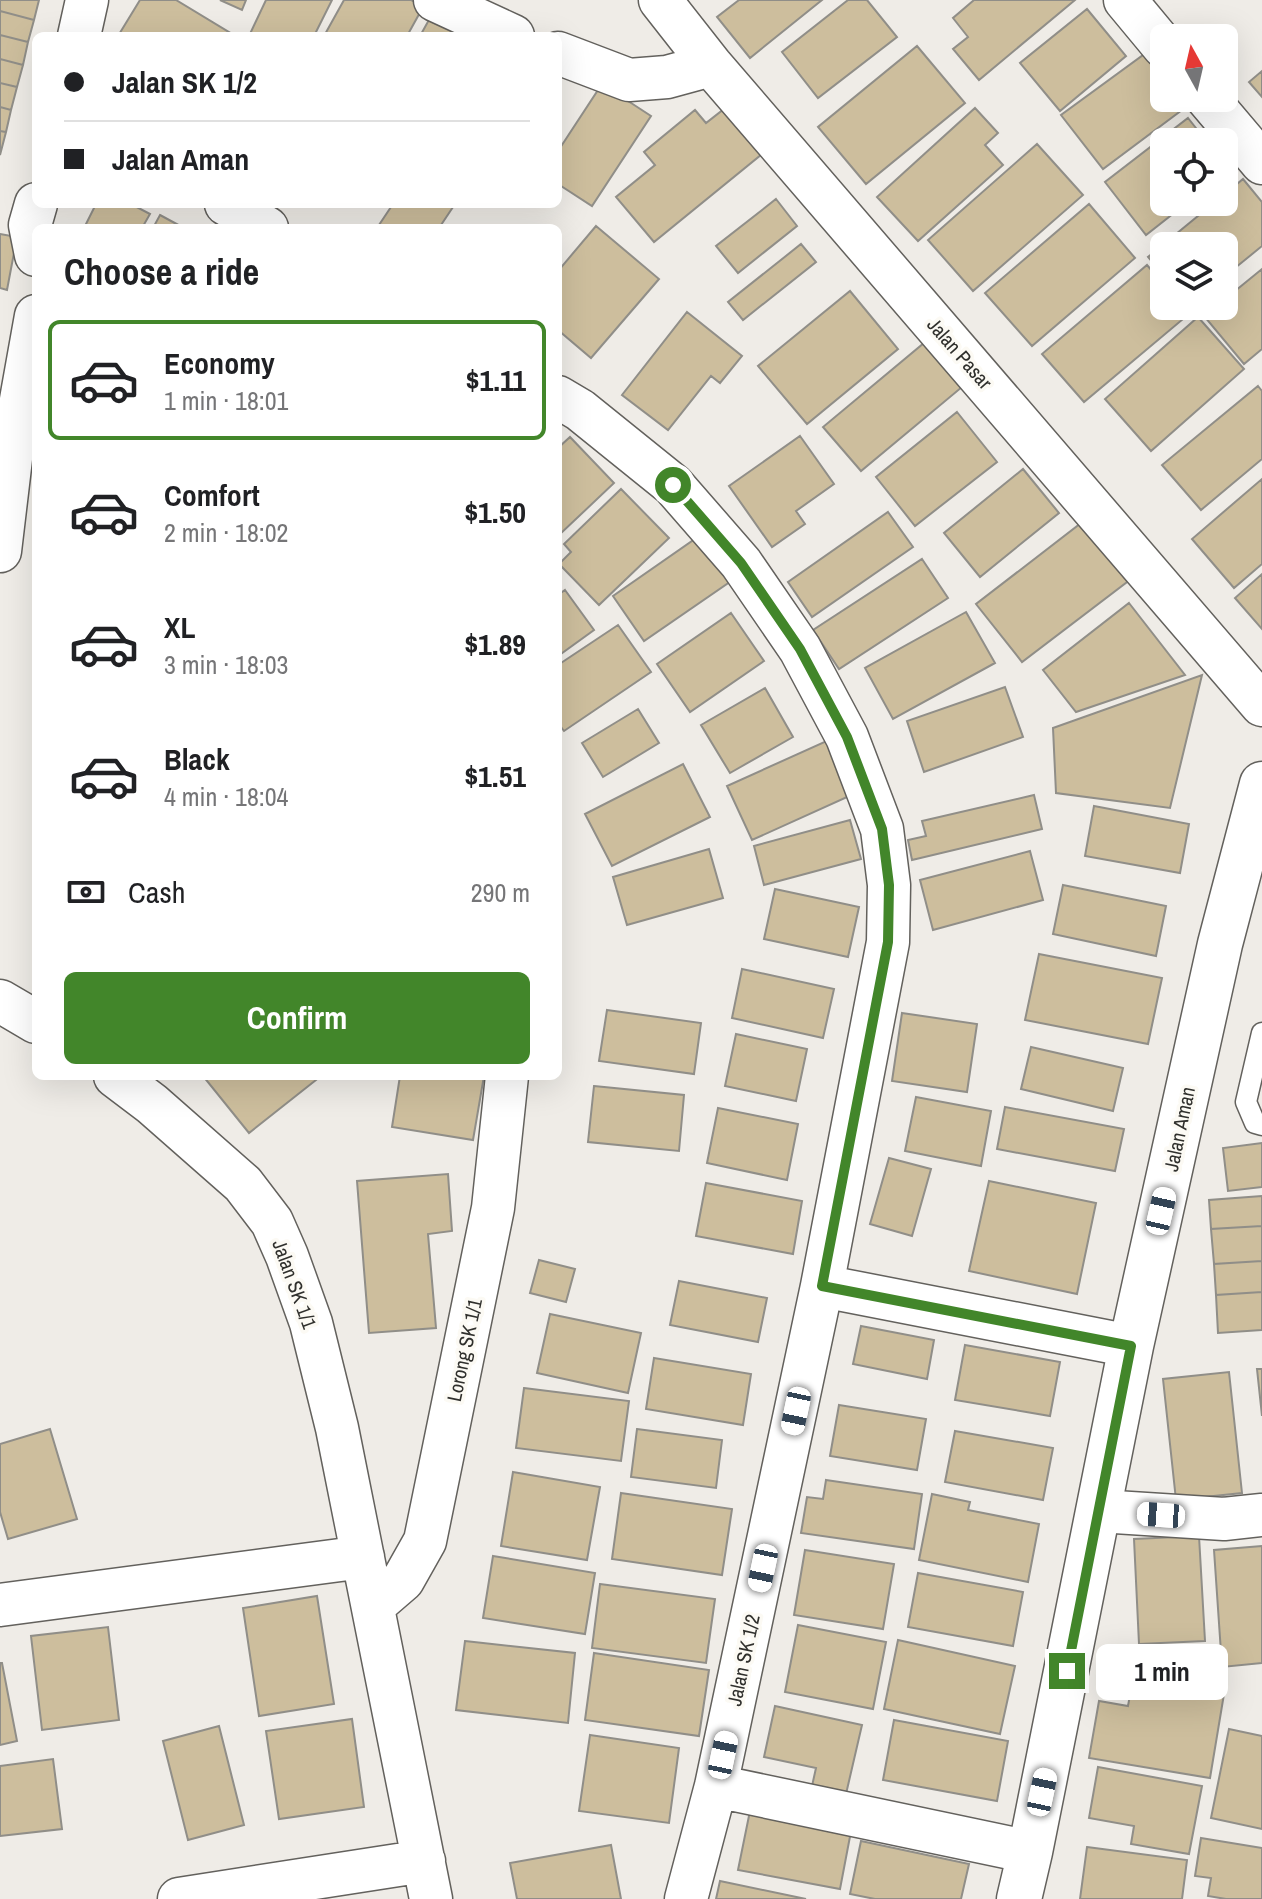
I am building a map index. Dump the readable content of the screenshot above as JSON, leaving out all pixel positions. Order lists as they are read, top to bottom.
{
  "streets": {
    "street": [
      "Jalan Pasar",
      "Jalan Aman",
      "Jalan SK 1/1",
      "Lorong SK 1/1",
      "Jalan SK 1/2"
    ]
  },
  "crossings": [
    ["Jalan SK 1/1", "Lorong SK 1/1"]
  ],
  "north": "top",
  "page": {
    "banner": ["Jalan SK 1/2", "Jalan Aman"],
    "heading": "Choose a ride",
    "list": [
      {
        "name": "Economy",
        "note": "1 min · 18:01",
        "value": "$1.11"
      },
      {
        "name": "Comfort",
        "note": "2 min · 18:02",
        "value": "$1.50"
      },
      {
        "name": "XL",
        "note": "3 min · 18:03",
        "value": "$1.89"
      },
      {
        "name": "Black",
        "note": "4 min · 18:04",
        "value": "$1.51"
      }
    ],
    "pay": ["Cash", "290 m"],
    "buttons": "Confirm",
    "bubble": "1 min"
  }
}
